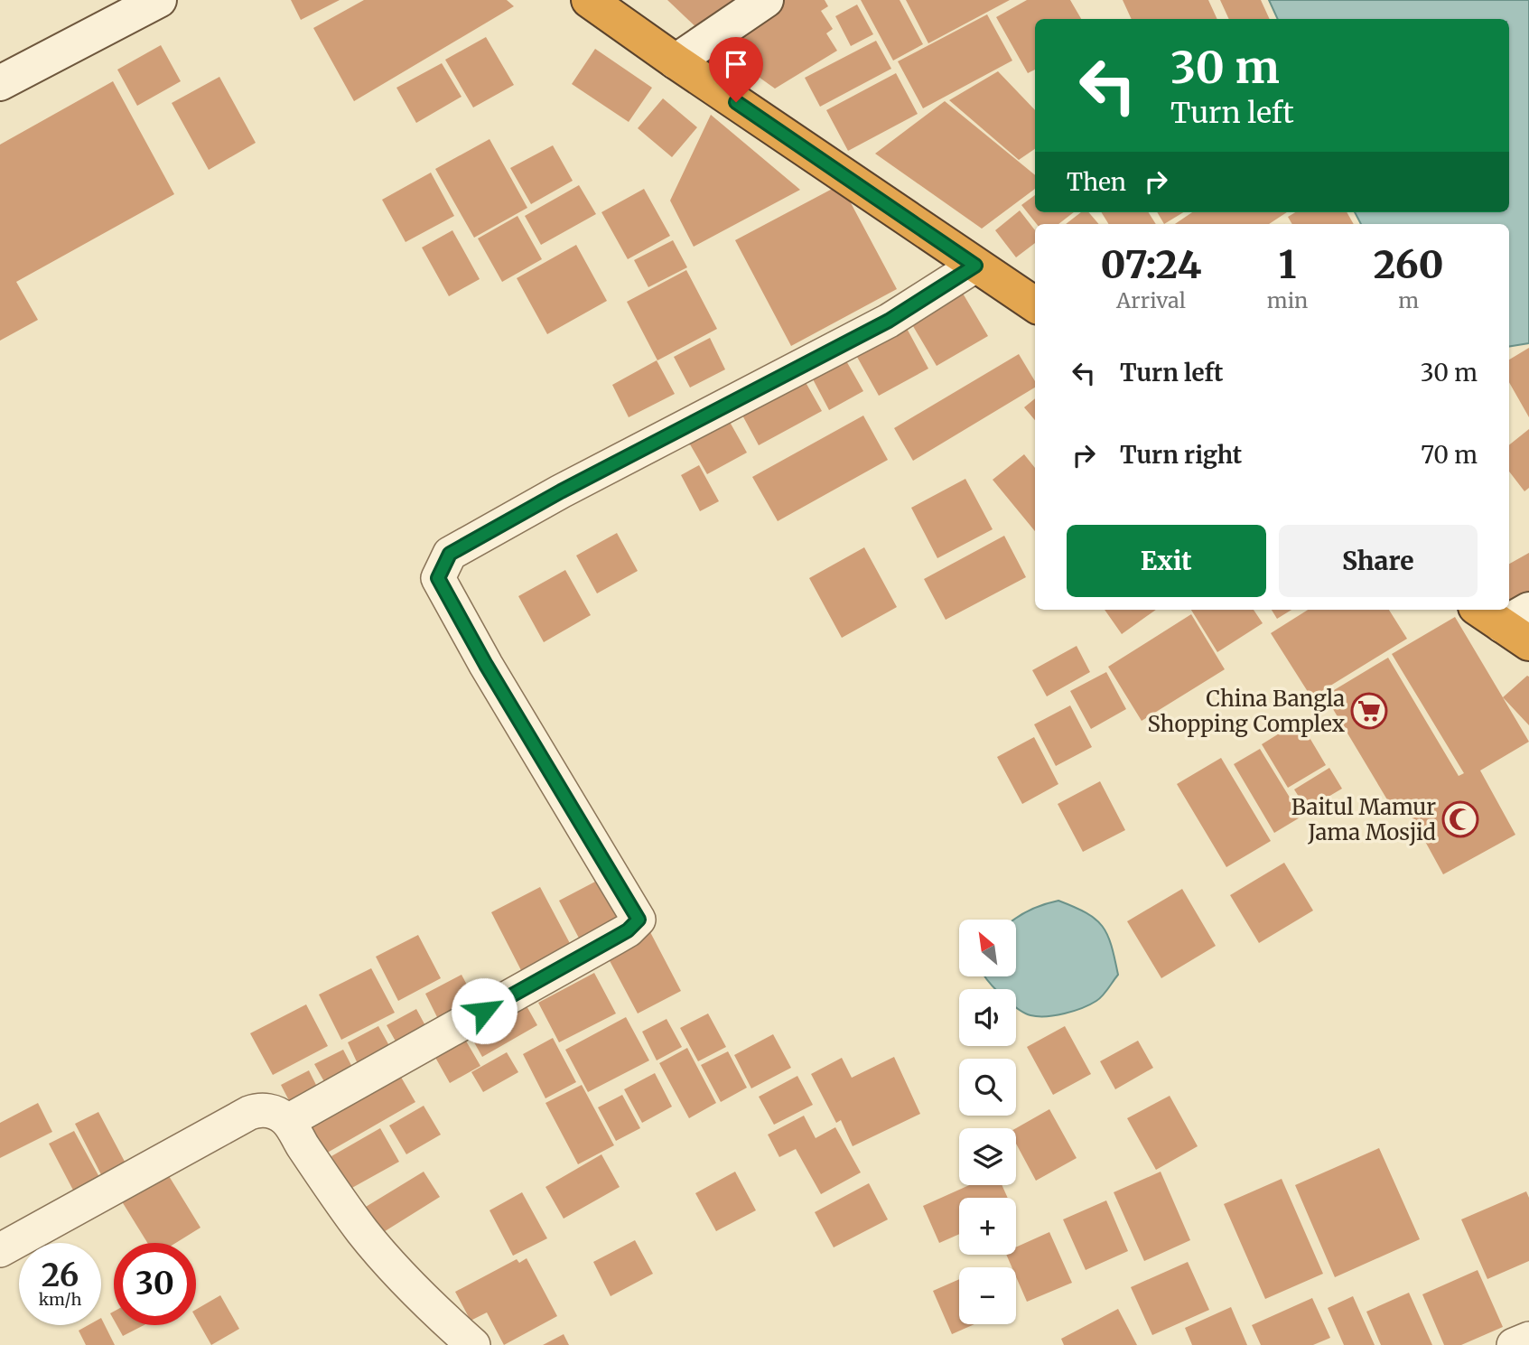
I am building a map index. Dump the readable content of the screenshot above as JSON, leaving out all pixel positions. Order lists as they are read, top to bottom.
{
  "places": {
    "supermarket": ["China Bangla Shopping Complex"],
    "mosque": ["Baitul Mamur Jama Mosjid"]
  },
  "north": "top left",
  "page": {
    "turn": ["30 m", "Turn left"],
    "then": "Then",
    "eta": [
      "07:24",
      "Arrival",
      "1",
      "min",
      "260",
      "m"
    ],
    "list": [
      {
        "name": "Turn left",
        "value": "30 m"
      },
      {
        "name": "Turn right",
        "value": "70 m"
      }
    ],
    "buttons": ["Exit", "Share"],
    "map_buttons": ["+", "−"],
    "speed": "26 km/h",
    "limit": "30"
  }
}
